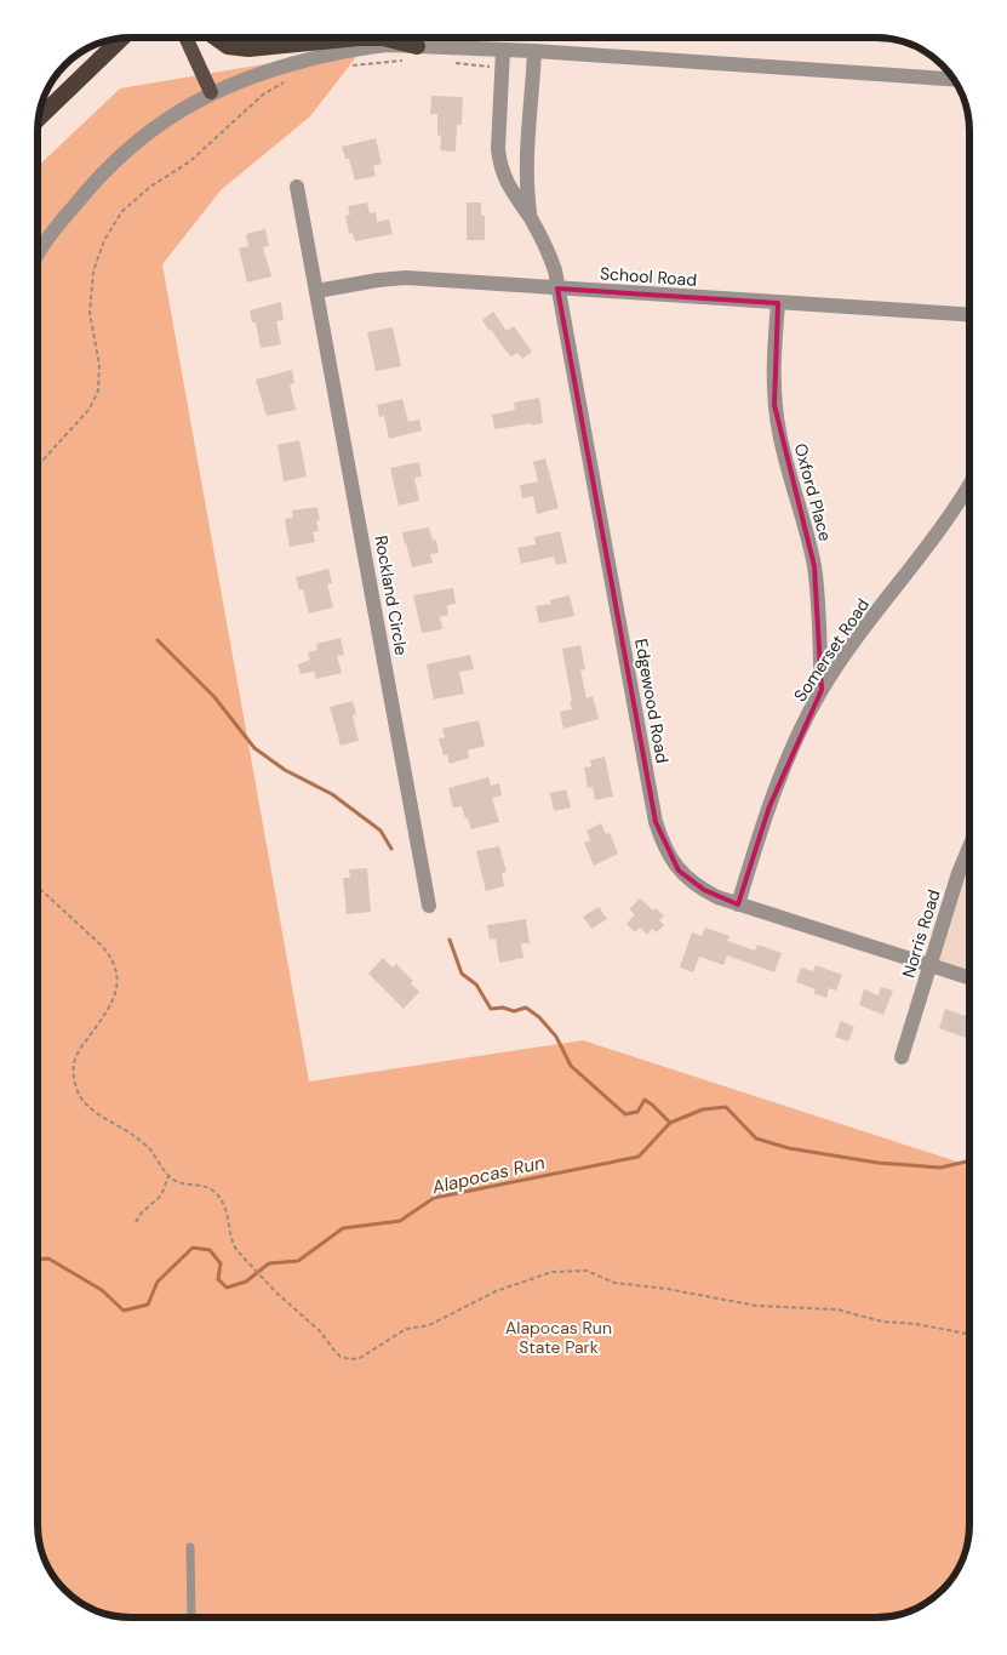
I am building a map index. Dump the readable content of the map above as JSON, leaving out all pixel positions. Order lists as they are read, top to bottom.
{
  "streets": {
    "street": [
      "School Road",
      "Oxford Place",
      "Rockland Circle",
      "Somerset Road",
      "Edgewood Road",
      "Norris Road"
    ]
  },
  "crossings": [
    ["School Road", "Oxford Place"],
    ["School Road", "Rockland Circle"],
    ["School Road", "Edgewood Road"],
    ["Oxford Place", "Somerset Road"],
    ["Somerset Road", "Edgewood Road"],
    ["Edgewood Road", "Norris Road"]
  ],
  "water": ["Alapocas Run"],
  "parks": ["Alapocas Run State Park"]
}
